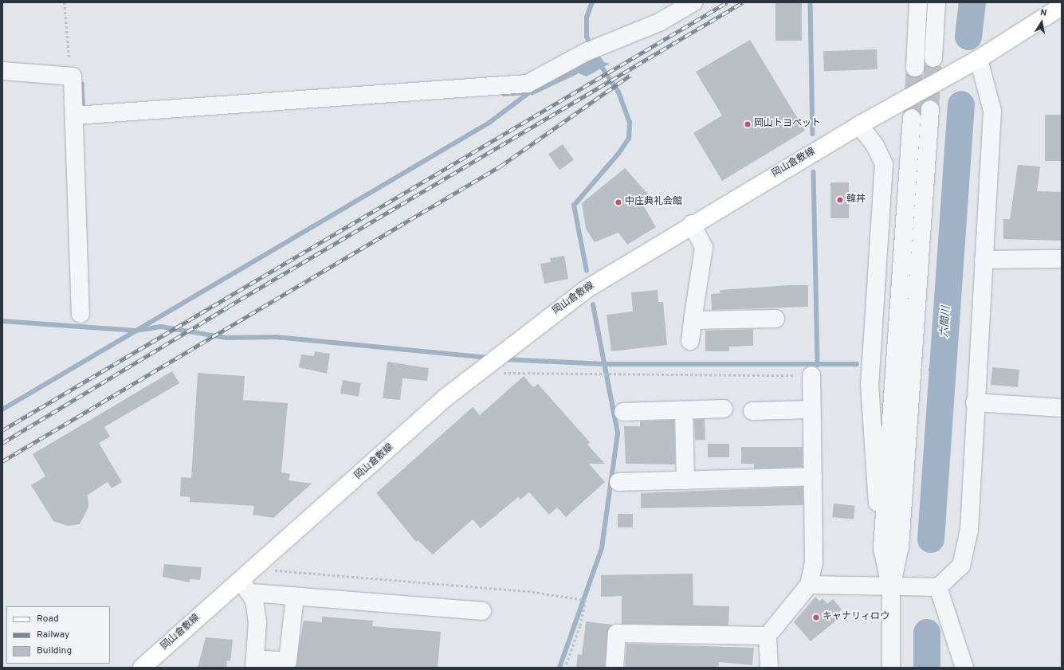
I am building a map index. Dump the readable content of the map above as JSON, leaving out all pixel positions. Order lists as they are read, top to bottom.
{
  "streets": {
    "main road": ["岡山倉敷線"]
  },
  "water": ["六間川"],
  "places": [
    "岡山トヨペット",
    "韓丼",
    "中庄典礼会館",
    "キャナリィ·ロウ"
  ],
  "legend": ["Road", "Railway", "Building"],
  "north": "top"
}
